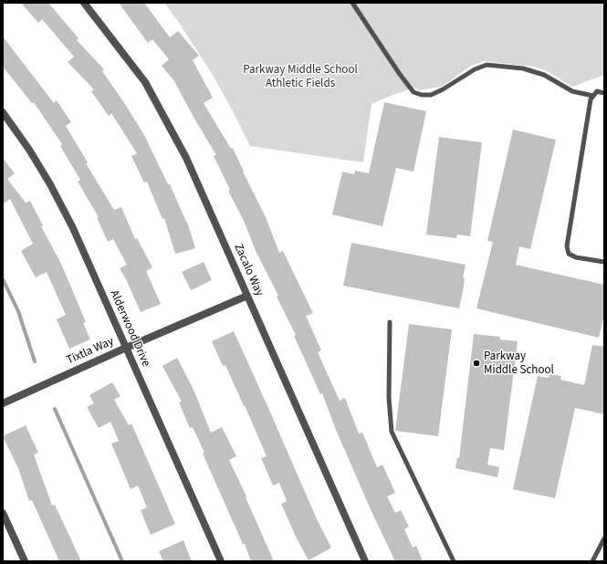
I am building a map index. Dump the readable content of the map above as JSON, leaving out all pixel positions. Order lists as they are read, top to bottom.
{
  "streets": {
    "street": ["Zacalo Way", "Alderwood Drive", "Tixtla Way"]
  },
  "crossings": [
    ["Zacalo Way", "Tixtla Way"],
    ["Alderwood Drive", "Tixtla Way"]
  ],
  "parks": ["Parkway Middle School Athletic Fields"],
  "places": ["Parkway Middle School"]
}
